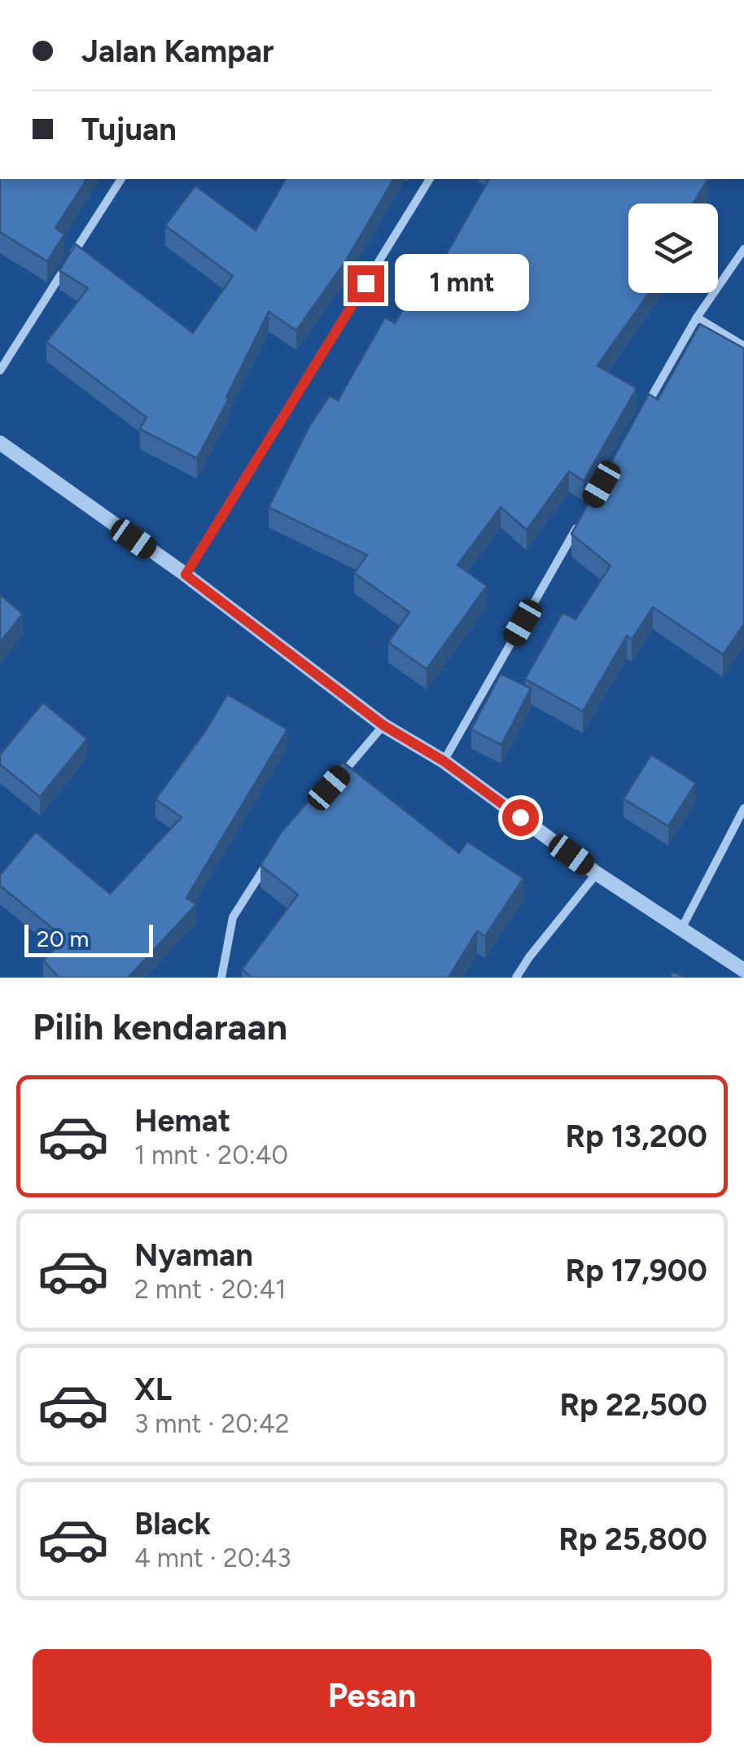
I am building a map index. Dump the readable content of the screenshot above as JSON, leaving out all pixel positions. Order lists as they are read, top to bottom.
{
  "scale_bar": "20 m",
  "page": {
    "banner": ["Jalan Kampar", "Tujuan"],
    "bubble": "1 mnt",
    "scale": "20 m",
    "heading": "Pilih kendaraan",
    "list": [
      {
        "name": "Hemat",
        "note": "1 mnt · 20:40",
        "value": "Rp 13,200"
      },
      {
        "name": "Nyaman",
        "note": "2 mnt · 20:41",
        "value": "Rp 17,900"
      },
      {
        "name": "XL",
        "note": "3 mnt · 20:42",
        "value": "Rp 22,500"
      },
      {
        "name": "Black",
        "note": "4 mnt · 20:43",
        "value": "Rp 25,800"
      }
    ],
    "buttons": "Pesan"
  }
}
